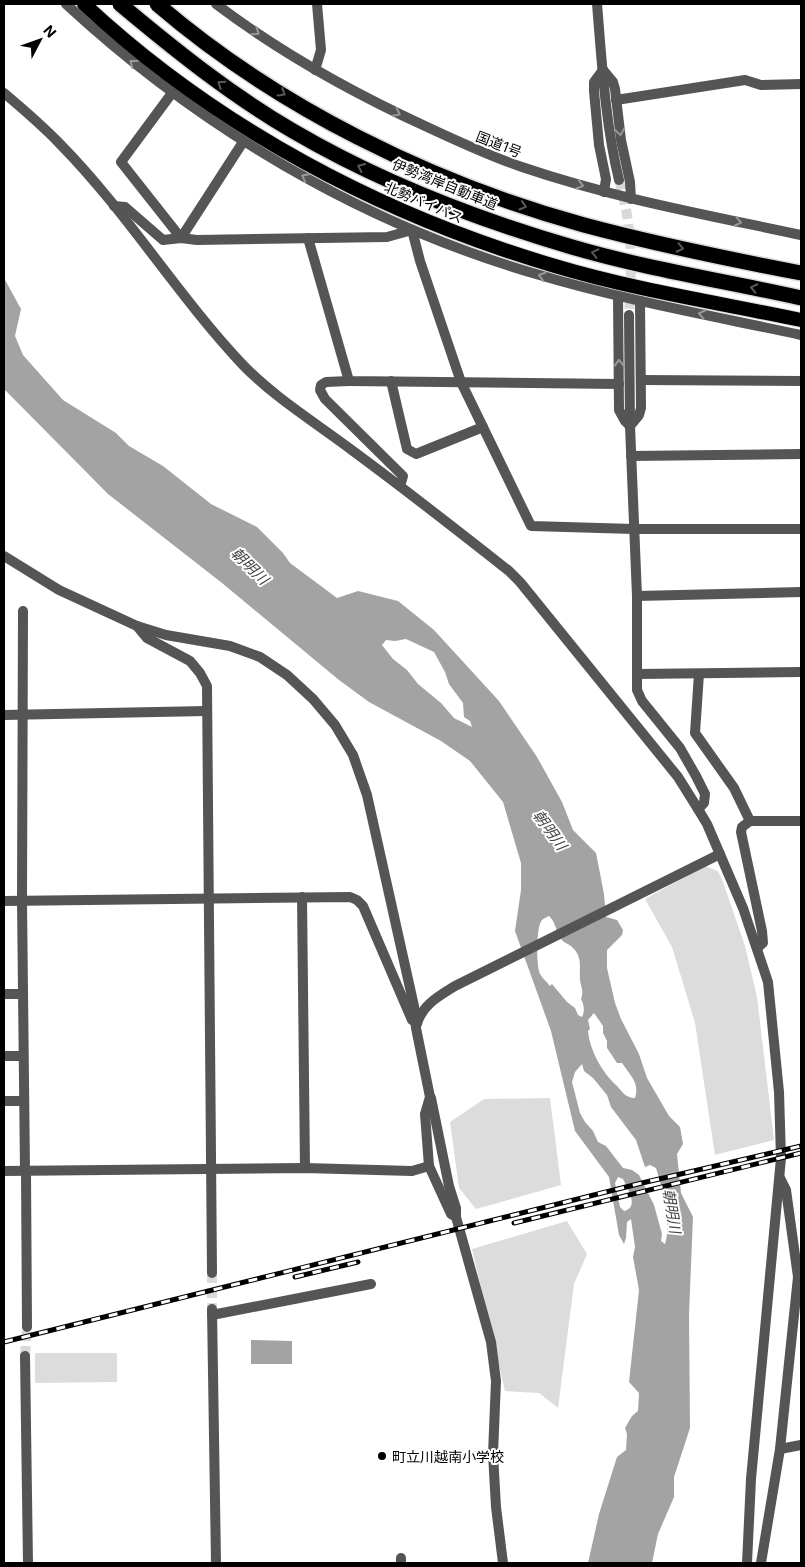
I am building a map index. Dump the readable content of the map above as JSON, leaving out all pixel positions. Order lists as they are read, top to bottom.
{
  "streets": {
    "highway": ["伊勢湾岸自動車道", "北勢バイパス"],
    "street": ["国道1号"]
  },
  "one_way": ["国道1号"],
  "water": ["朝明川"],
  "places": ["町立川越南小学校"],
  "north": "top right"
}
